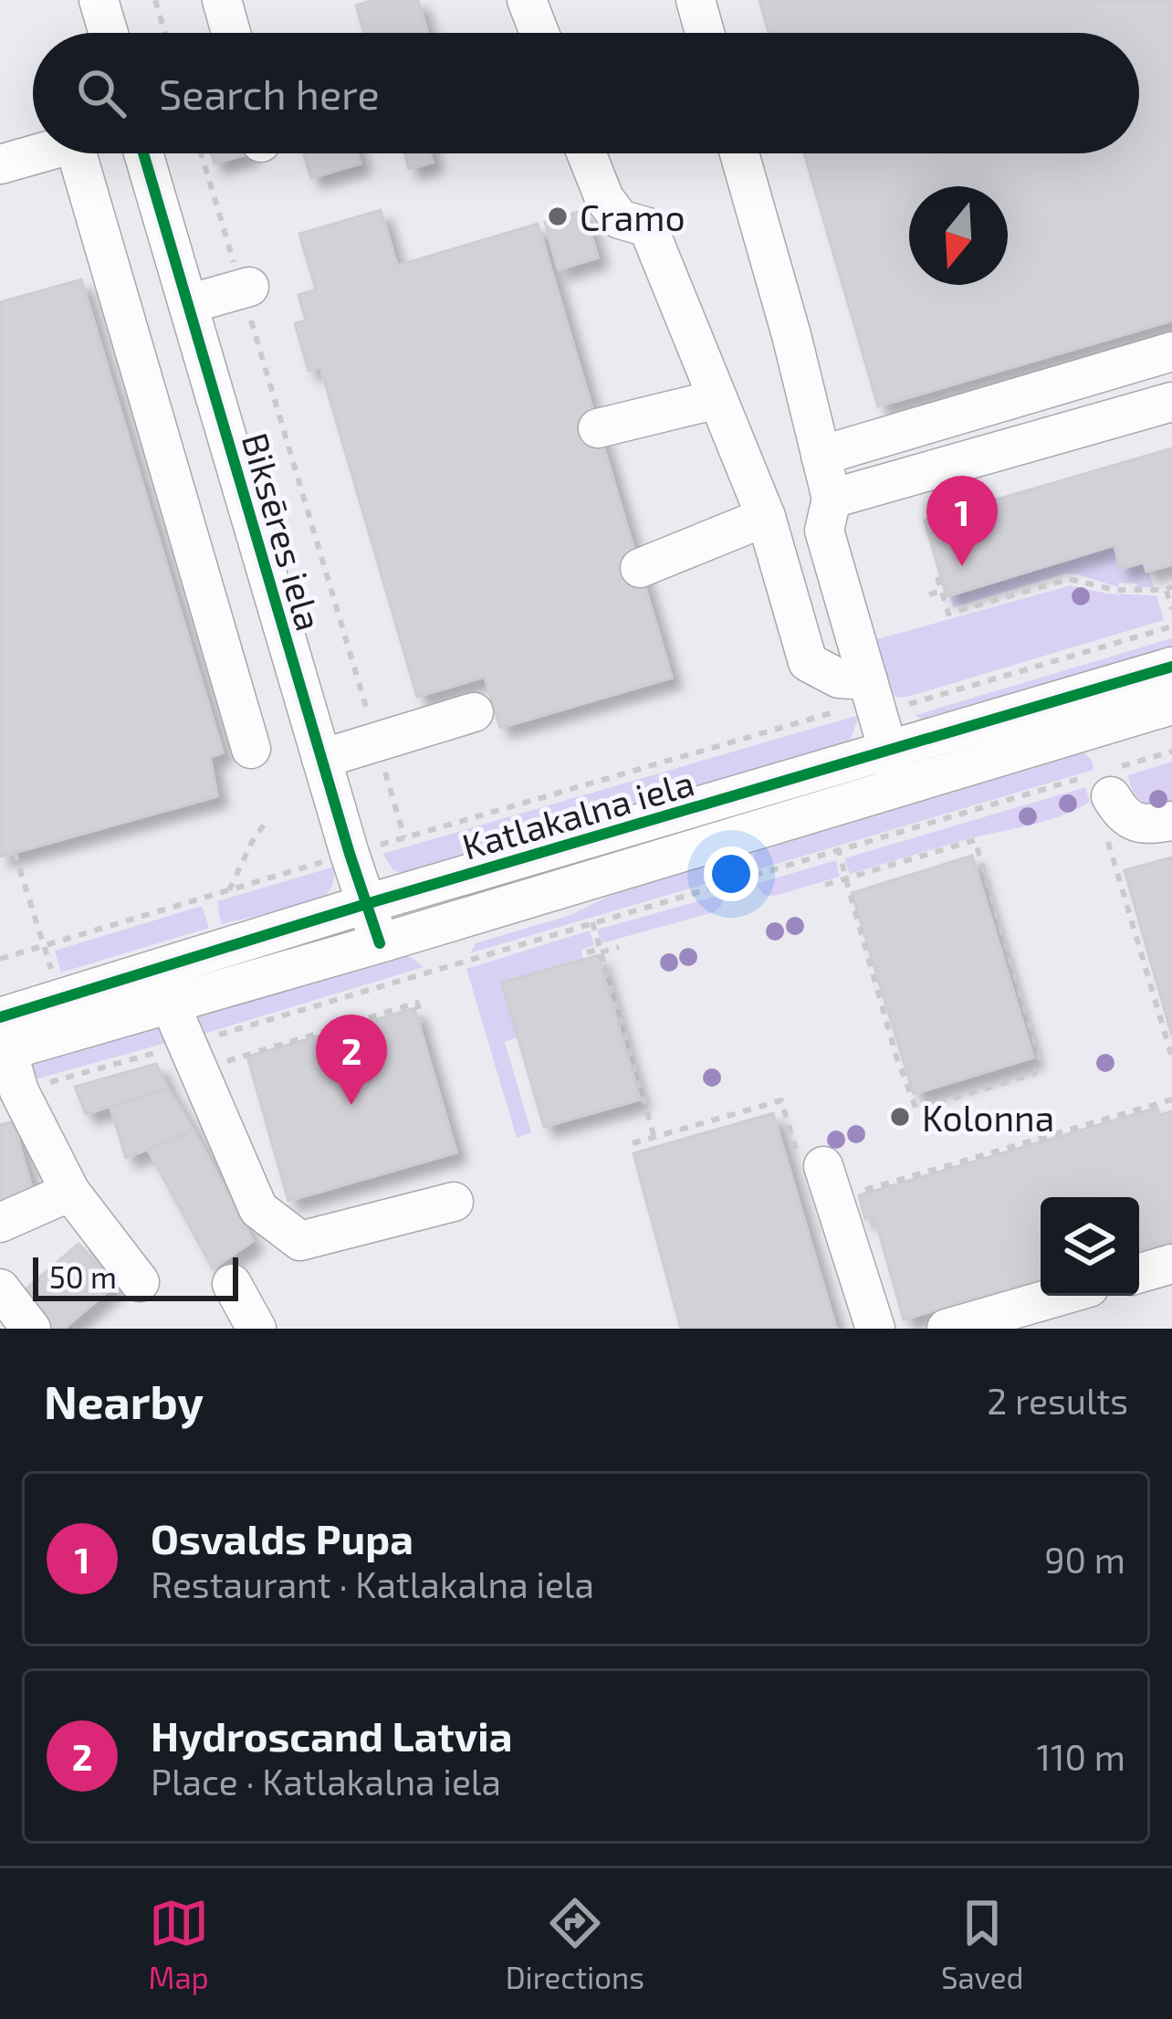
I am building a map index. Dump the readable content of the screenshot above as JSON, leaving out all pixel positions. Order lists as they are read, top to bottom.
{
  "streets": {
    "street": ["Biksēres iela", "Katlakalna iela"]
  },
  "crossings": [
    ["Biksēres iela", "Katlakalna iela"]
  ],
  "places": ["Cramo", "Kolonna"],
  "scale_bar": "50 m",
  "north": "bottom",
  "page": {
    "search": "Search here",
    "pins": ["1", "2"],
    "scale": "50 m",
    "heading": ["Nearby", "2 results"],
    "list": [
      {
        "mark": "1",
        "name": "Osvalds Pupa",
        "note": "Restaurant · Katlakalna iela",
        "value": "90 m"
      },
      {
        "mark": "2",
        "name": "Hydroscand Latvia",
        "note": "Place · Katlakalna iela",
        "value": "110 m"
      }
    ],
    "nav": ["Map", "Directions", "Saved"]
  }
}
